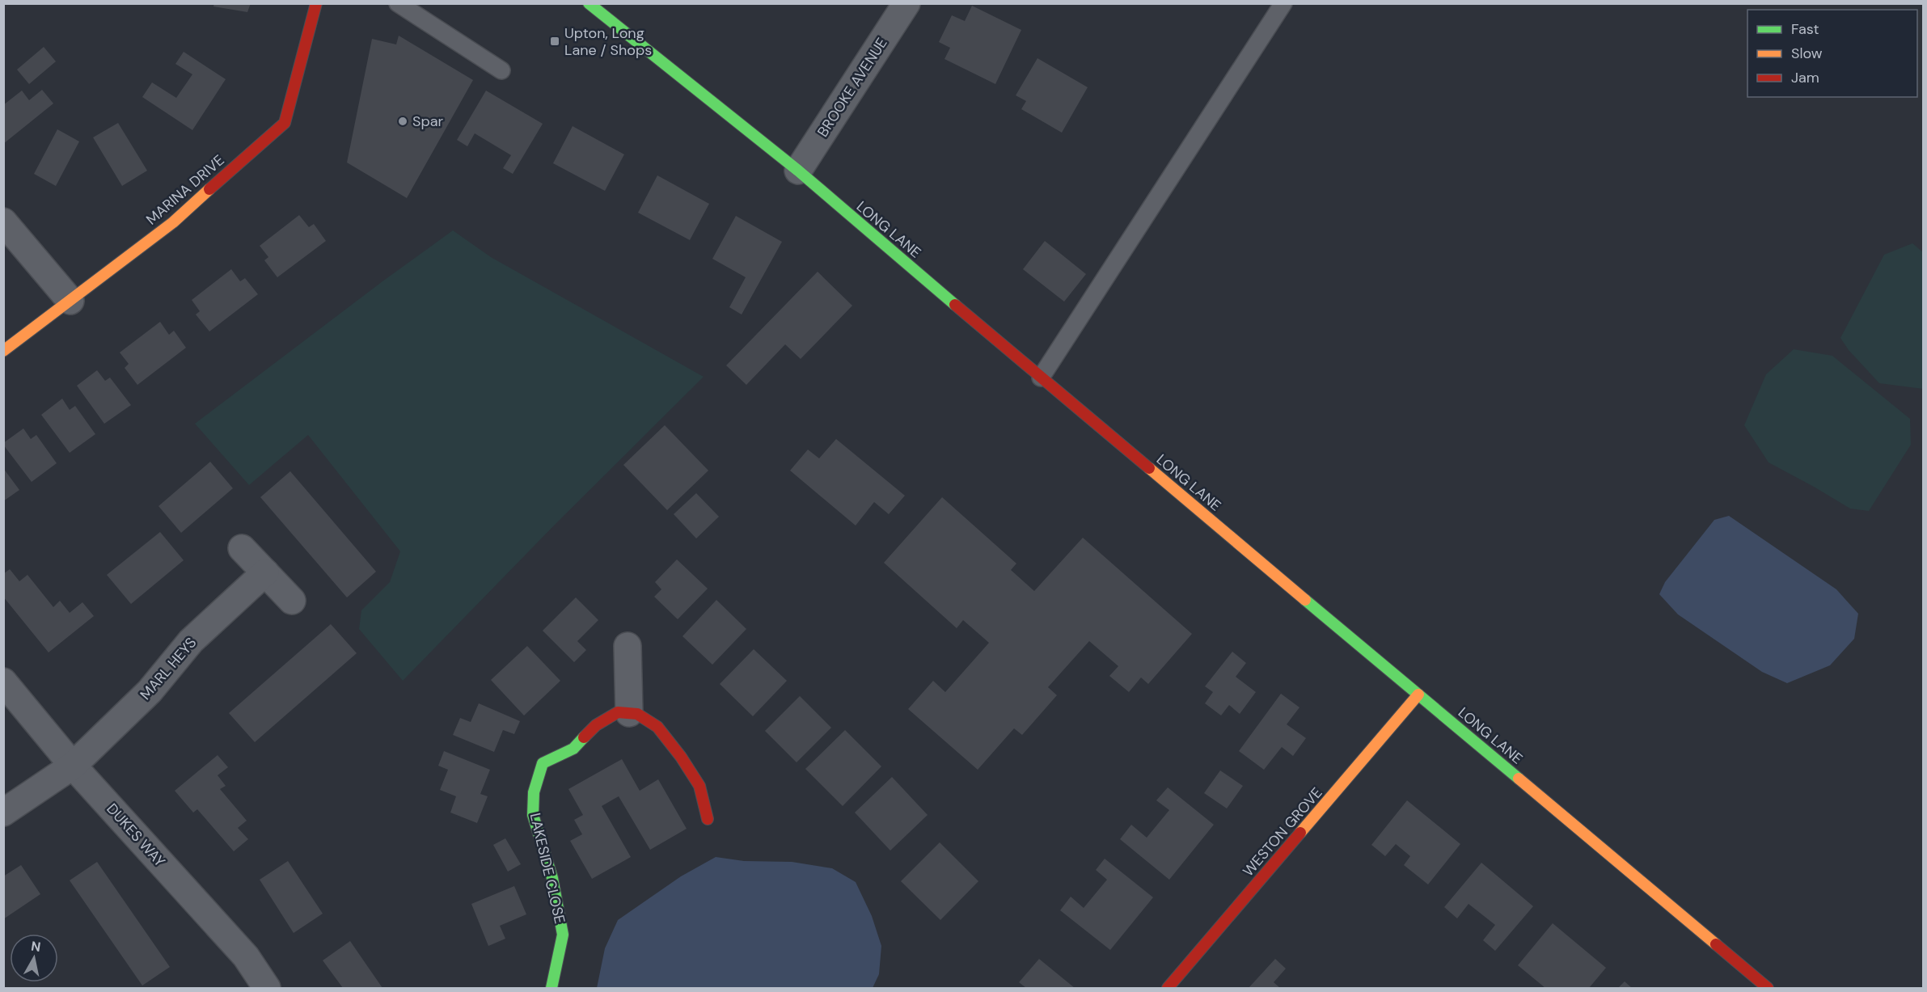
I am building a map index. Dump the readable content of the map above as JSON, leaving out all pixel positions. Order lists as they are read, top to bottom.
{
  "streets": {
    "main road": [
      "MARINA DRIVE",
      "LONG LANE",
      "WESTON GROVE",
      "LAKESIDE CLOSE"
    ],
    "street": ["BROOKE AVENUE", "MARL HEYS", "DUKES WAY"]
  },
  "crossings": [
    ["BROOKE AVENUE", "LONG LANE"],
    ["LONG LANE", "WESTON GROVE"],
    ["MARL HEYS", "DUKES WAY"]
  ],
  "places": {
    "transit": ["Upton, Long Lane / Shops"],
    "other": ["Spar"]
  },
  "legend": ["Fast", "Slow", "Jam"],
  "north": "top"
}
